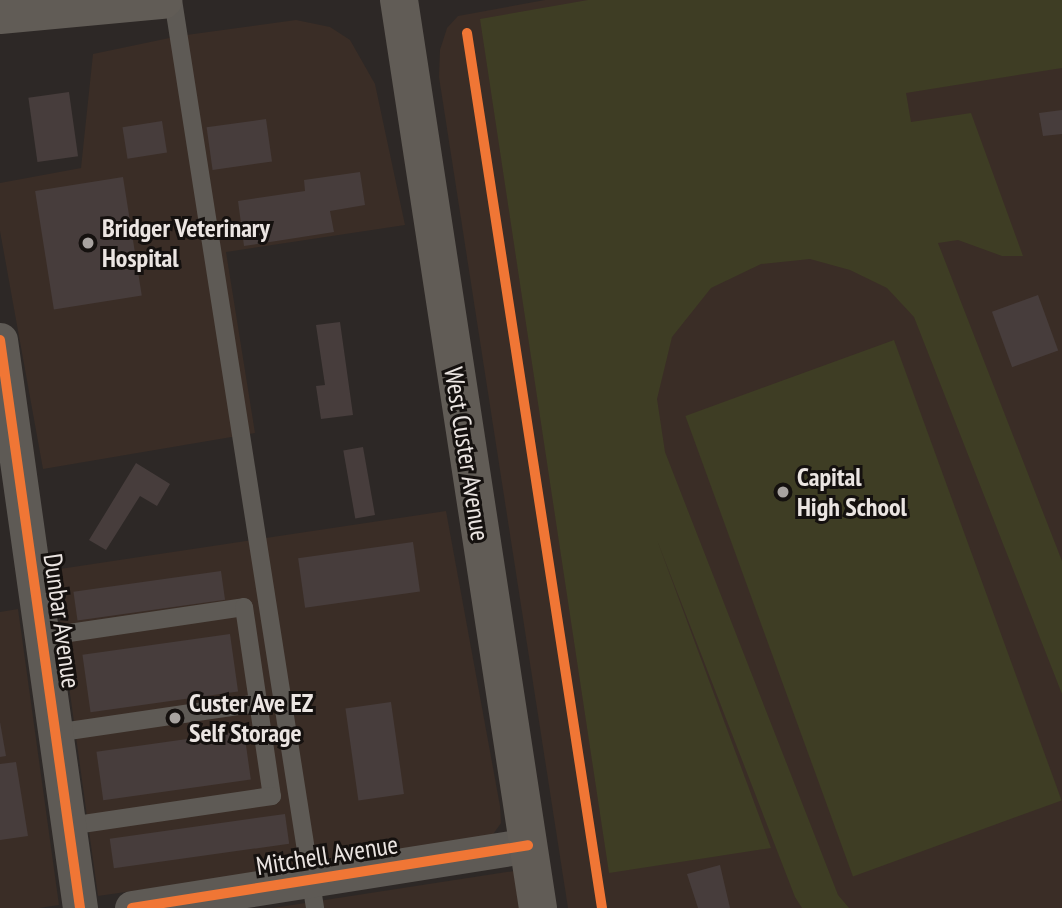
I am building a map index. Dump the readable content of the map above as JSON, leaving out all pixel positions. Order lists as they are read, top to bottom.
{
  "streets": {
    "main road": ["West Custer Avenue"],
    "street": ["Dunbar Avenue", "Mitchell Avenue"]
  },
  "crossings": [
    ["West Custer Avenue", "Mitchell Avenue"]
  ],
  "places": ["Bridger Veterinary Hospital", "Capital High School", "Custer Ave EZ Self Storage"]
}
